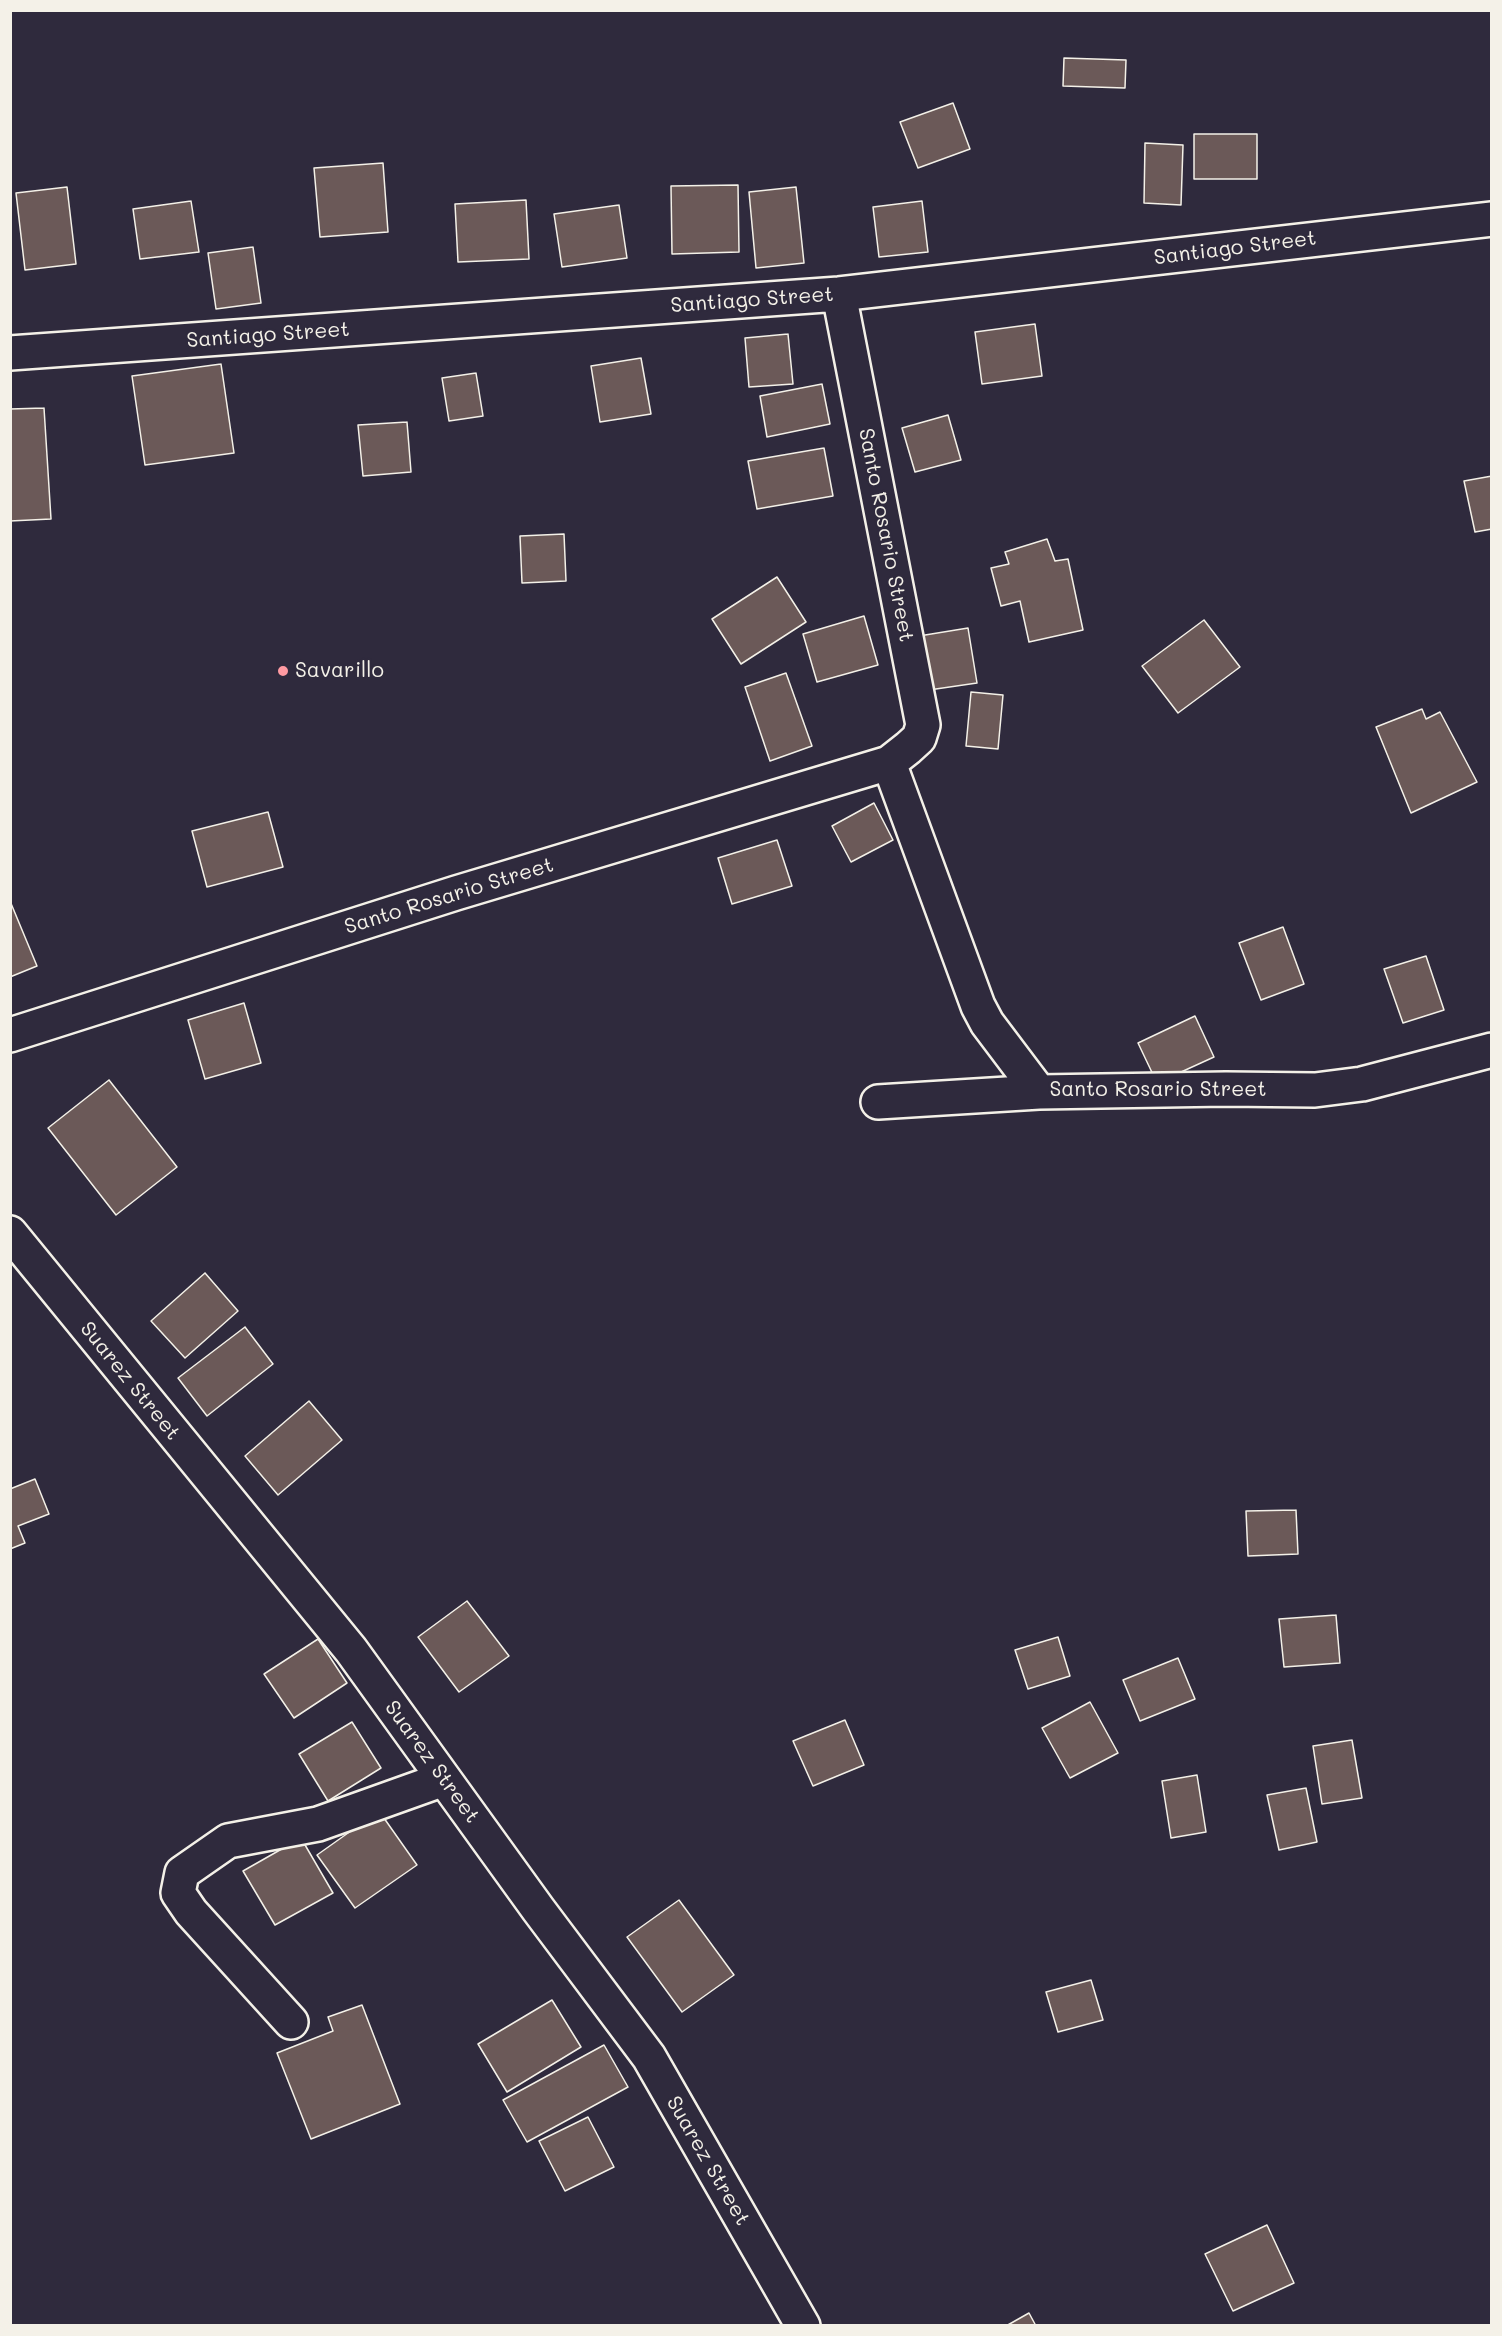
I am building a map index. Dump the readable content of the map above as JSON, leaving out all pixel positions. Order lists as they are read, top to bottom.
{
  "streets": {
    "street": ["Santiago Street", "Santo Rosario Street", "Suarez Street"]
  },
  "crossings": [
    ["Santiago Street", "Santo Rosario Street"]
  ],
  "places": ["Savarillo"]
}
